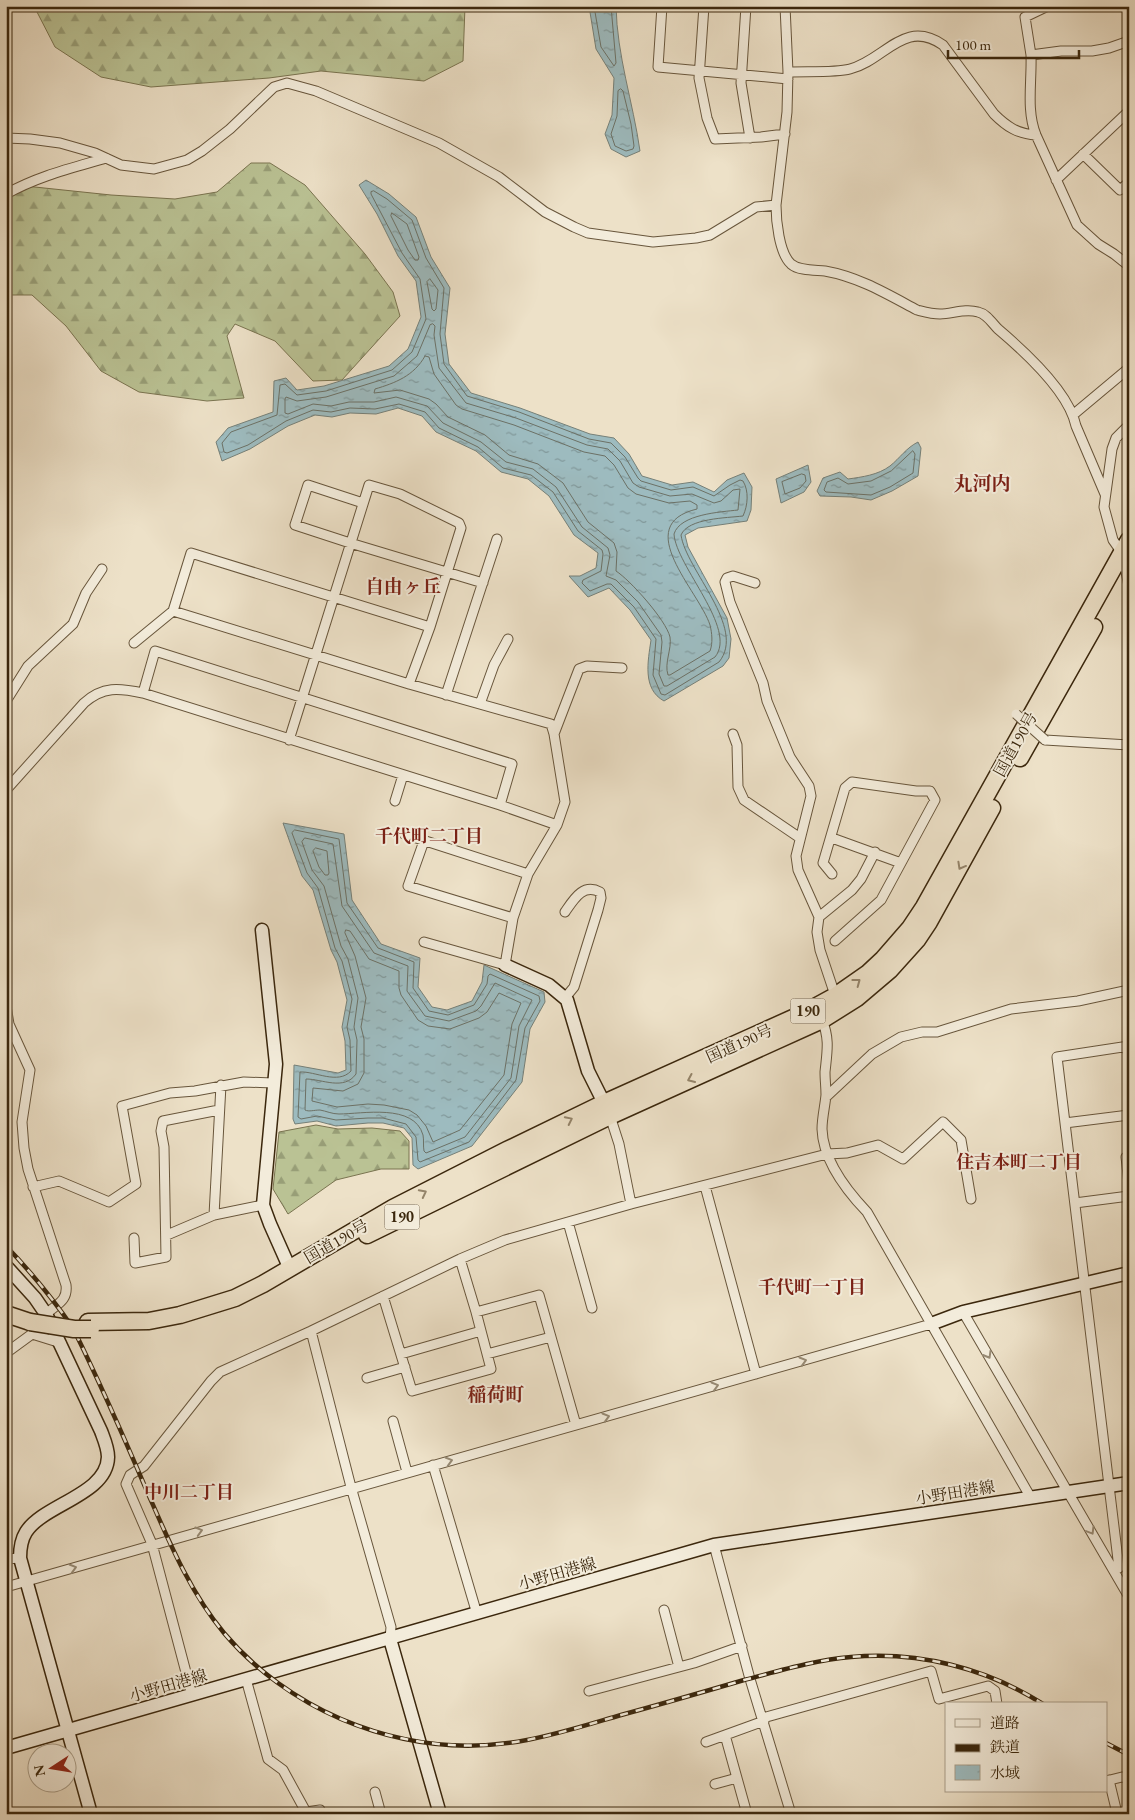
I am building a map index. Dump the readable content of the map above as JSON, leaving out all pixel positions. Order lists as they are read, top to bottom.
{
  "streets": {
    "highway": ["国道190号", "190"],
    "street": ["小野田港線"]
  },
  "districts": [
    "丸河内",
    "自由ヶ丘",
    "千代町二丁目",
    "住吉本町二丁目",
    "千代町一丁目",
    "稲荷町",
    "中川二丁目"
  ],
  "legend": ["道路", "鉄道", "水域"],
  "scale_bar": "100 m",
  "north": "left"
}
